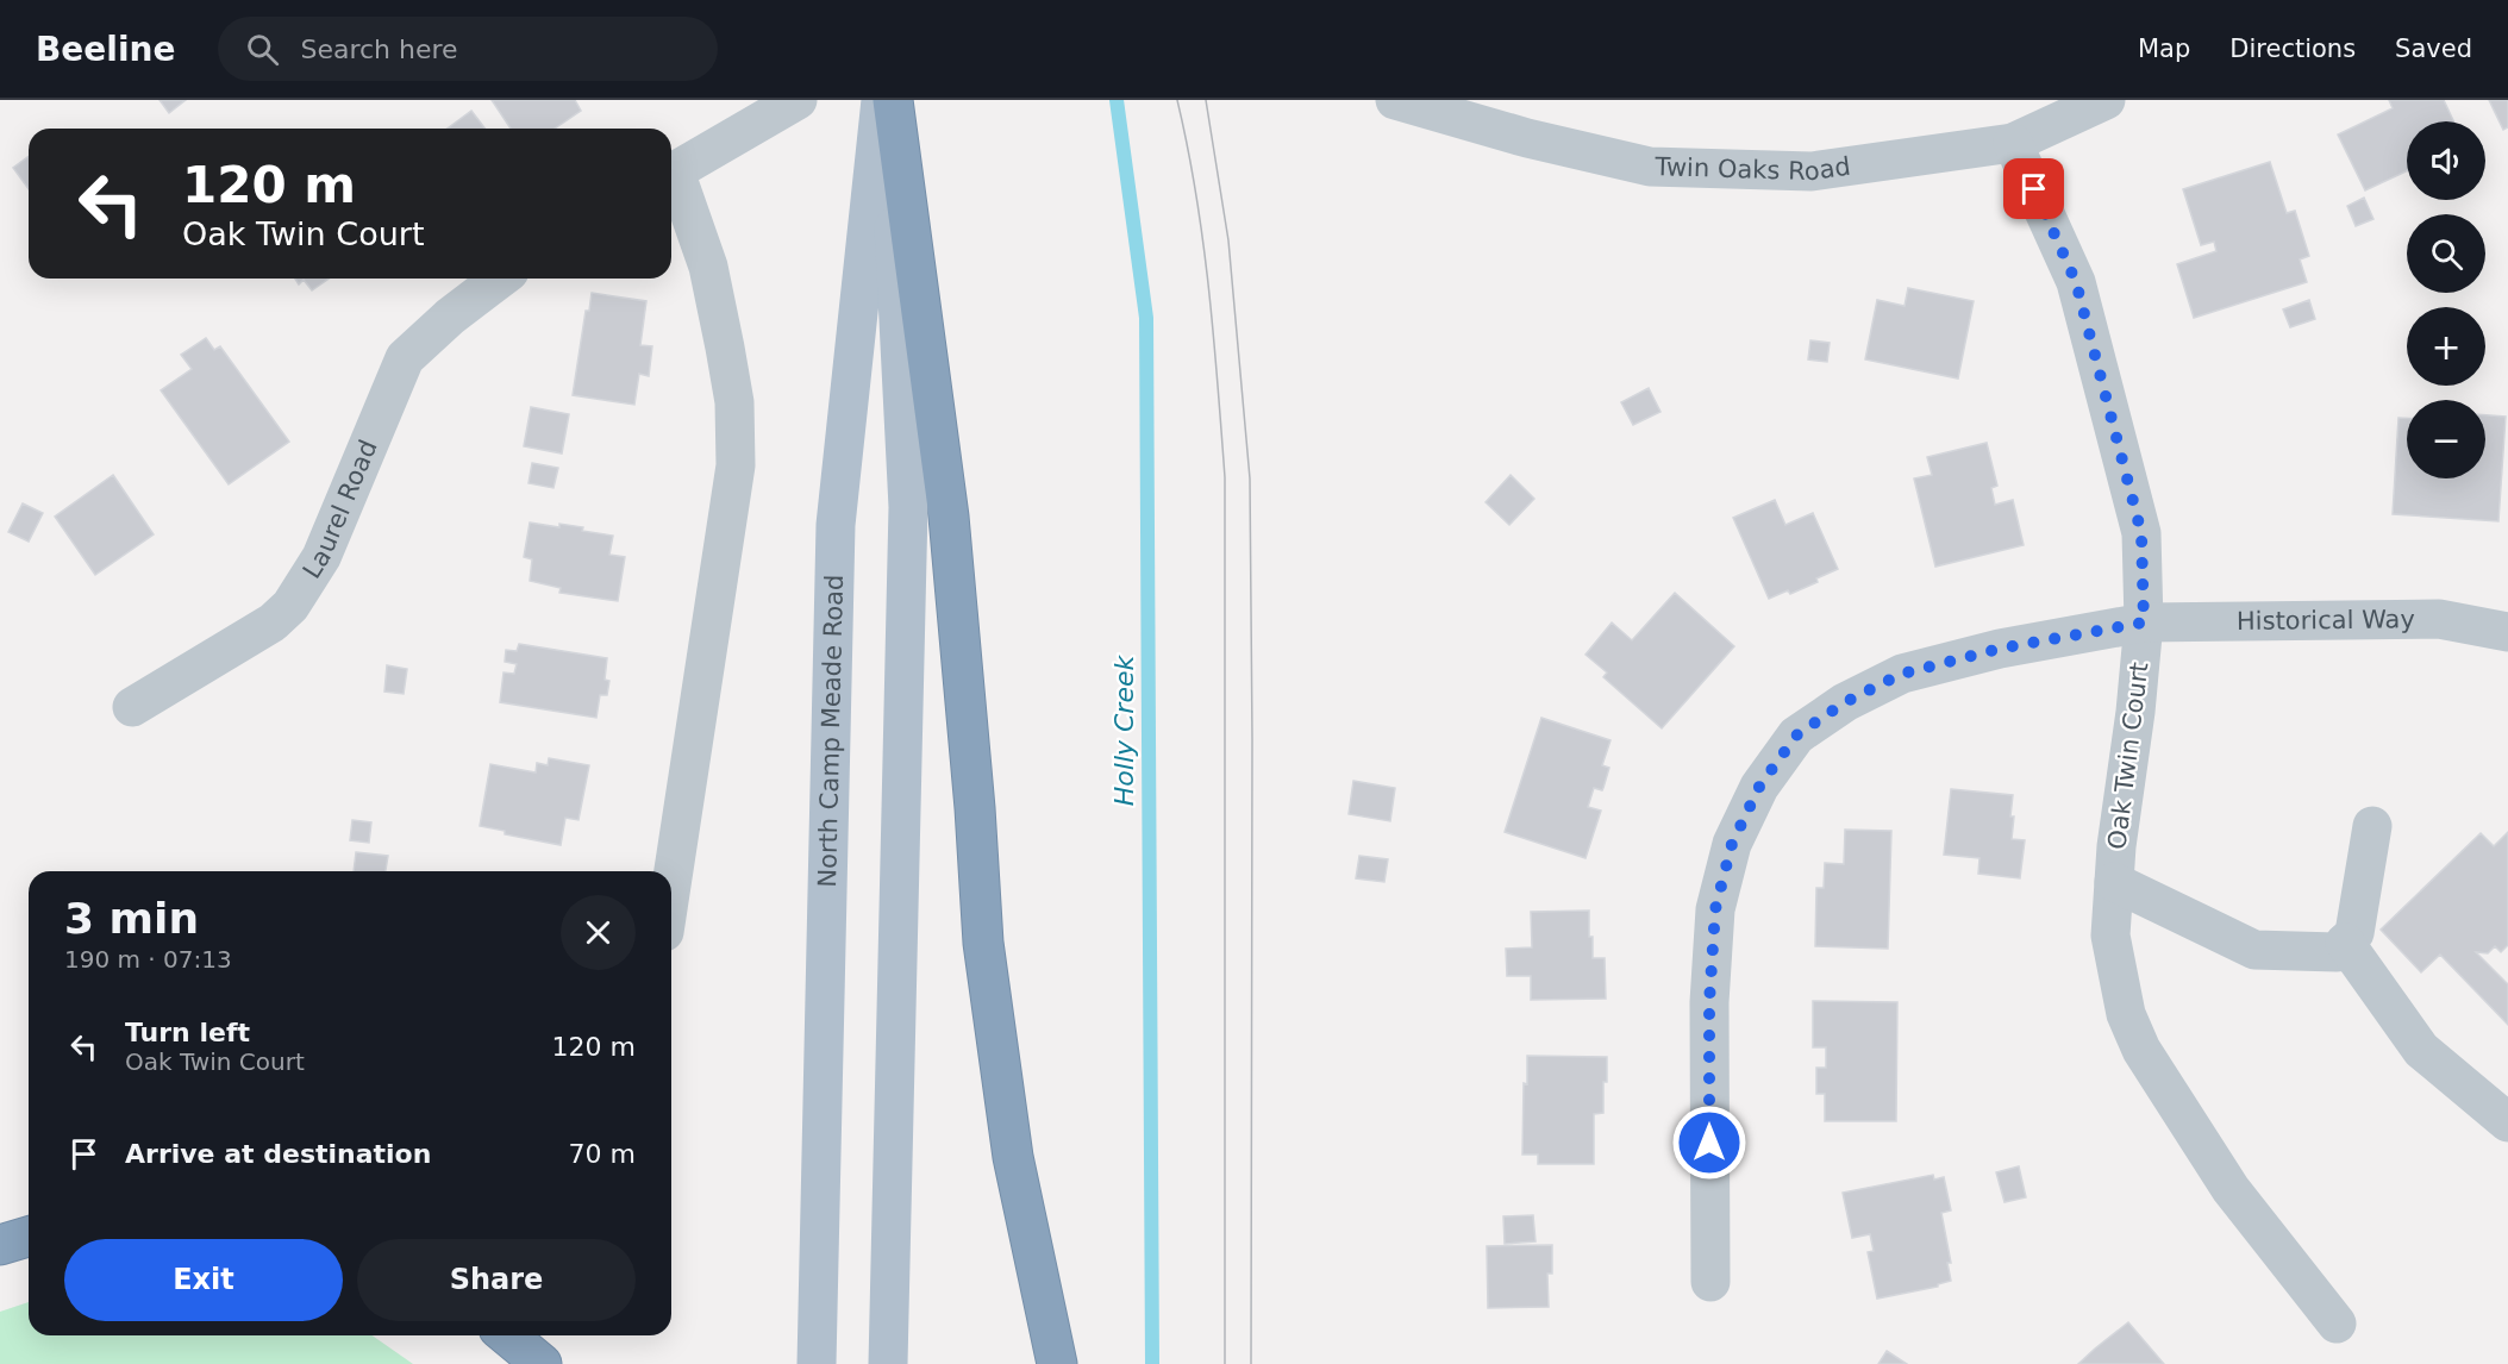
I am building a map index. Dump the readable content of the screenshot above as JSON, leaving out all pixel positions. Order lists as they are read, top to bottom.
{
  "streets": {
    "main road": ["North Camp Meade Road"],
    "street": [
      "Twin Oaks Road",
      "Laurel Road",
      "Historical Way",
      "Oak Twin Court"
    ]
  },
  "crossings": [
    ["Twin Oaks Road", "Oak Twin Court"],
    ["Historical Way", "Oak Twin Court"]
  ],
  "water": ["Holly Creek"],
  "page": {
    "header": "Beeline",
    "search": "Search here",
    "nav": ["Map", "Directions", "Saved"],
    "map_buttons": ["+", "−"],
    "turn": ["120 m", "Oak Twin Court"],
    "heading": ["3 min", "190 m · 07:13"],
    "list": [
      {
        "name": "Turn left",
        "note": "Oak Twin Court",
        "value": "120 m"
      },
      {
        "name": "Arrive at destination",
        "value": "70 m"
      }
    ],
    "buttons": ["Exit", "Share"]
  }
}
